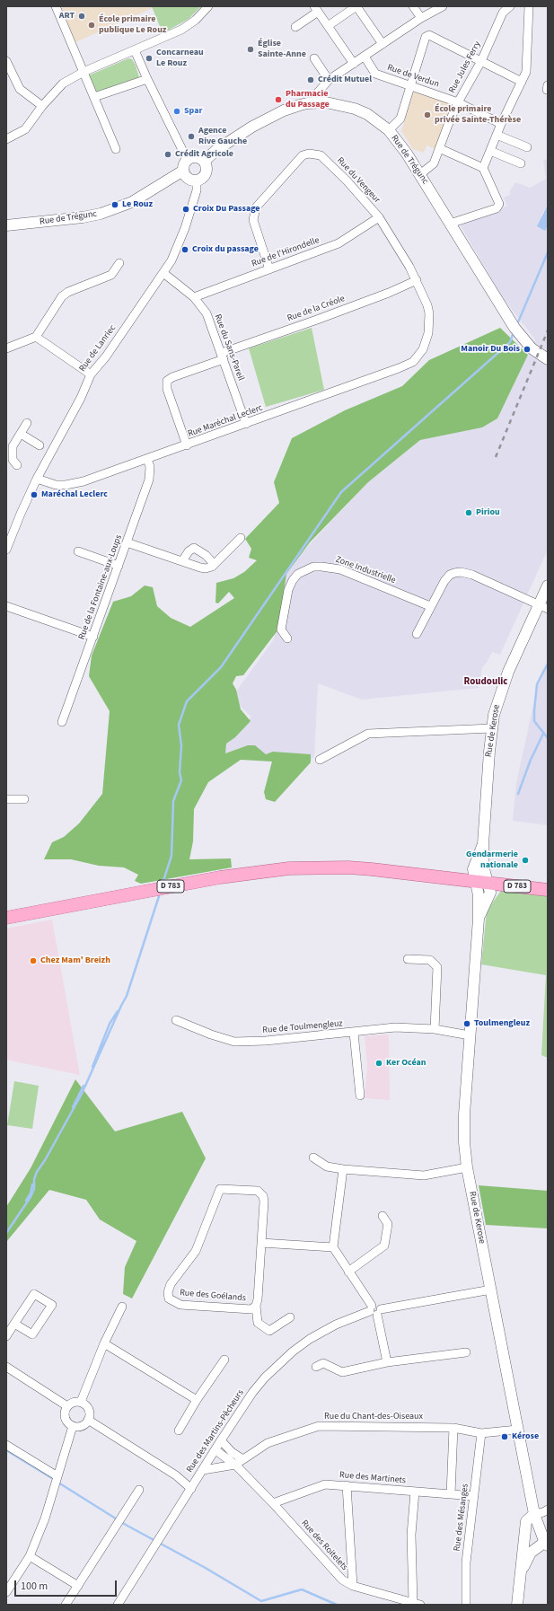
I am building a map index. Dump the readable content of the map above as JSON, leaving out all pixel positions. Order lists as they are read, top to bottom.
{
  "streets": {
    "main road": ["Rue de Trégunc", "Rue de Kerose", "D 783"],
    "street": [
      "Rue Jules Ferry",
      "Rue de Verdun",
      "Rue du Vengeur",
      "Rue de l'Hirondelle",
      "Rue de la Créole",
      "Rue du Sans-Pareil",
      "Rue de Lanriec",
      "Rue Maréchal Leclerc",
      "Zone Industrielle",
      "Rue de la Fontaine-aux-Loups",
      "Rue de Toulmengleuz",
      "Rue des Goélands",
      "Rue du Chant-des-Oiseaux",
      "Rue des Martins-Pêcheurs",
      "Rue des Martinets",
      "Rue des Mésanges",
      "Rue des Roitelets"
    ]
  },
  "crossings": [
    ["Rue Jules Ferry", "Rue de Verdun"],
    ["Rue Jules Ferry", "Rue de Trégunc"],
    ["Rue de Trégunc", "Rue de Lanriec"],
    ["Rue du Vengeur", "Rue de l'Hirondelle"],
    ["Rue du Vengeur", "Rue de la Créole"],
    ["Rue du Vengeur", "Rue Maréchal Leclerc"],
    ["Rue de l'Hirondelle", "Rue du Sans-Pareil"],
    ["Rue de la Créole", "Rue du Sans-Pareil"],
    ["Rue de la Créole", "Rue Maréchal Leclerc"],
    ["Rue du Sans-Pareil", "Rue de Lanriec"],
    ["Rue du Sans-Pareil", "Rue Maréchal Leclerc"],
    ["Rue de Lanriec", "Rue Maréchal Leclerc"],
    ["Rue Maréchal Leclerc", "Rue de la Fontaine-aux-Loups"],
    ["Rue de Kerose", "D 783"],
    ["Rue de Kerose", "Rue de Toulmengleuz"],
    ["Rue de Kerose", "Rue du Chant-des-Oiseaux"],
    ["Rue de Kerose", "Rue des Martins-Pêcheurs"],
    ["Rue du Chant-des-Oiseaux", "Rue des Mésanges"],
    ["Rue du Chant-des-Oiseaux", "Rue des Roitelets"],
    ["Rue des Martins-Pêcheurs", "Rue des Roitelets"],
    ["Rue des Martinets", "Rue des Mésanges"],
    ["Rue des Martinets", "Rue des Roitelets"]
  ],
  "districts": ["Roudoulic"],
  "places": [
    "ART",
    "École primaire publique Le Rouz",
    "Église Sainte-Anne",
    "Concarneau Le Rouz",
    "Crédit Mutuel",
    "Pharmacie du Passage",
    "Spar",
    "École primaire privée Sainte-Thérèse",
    "Agence Rive Gauche",
    "Crédit Agricole",
    "Le Rouz",
    "Croix Du Passage",
    "Croix du passage",
    "Manoir Du Bois",
    "Maréchal Leclerc",
    "Piriou",
    "Gendarmerie nationale",
    "Chez Mam' Breizh",
    "Toulmengleuz",
    "Ker Océan",
    "Kérose"
  ],
  "scale_bar": "100 m"
}
